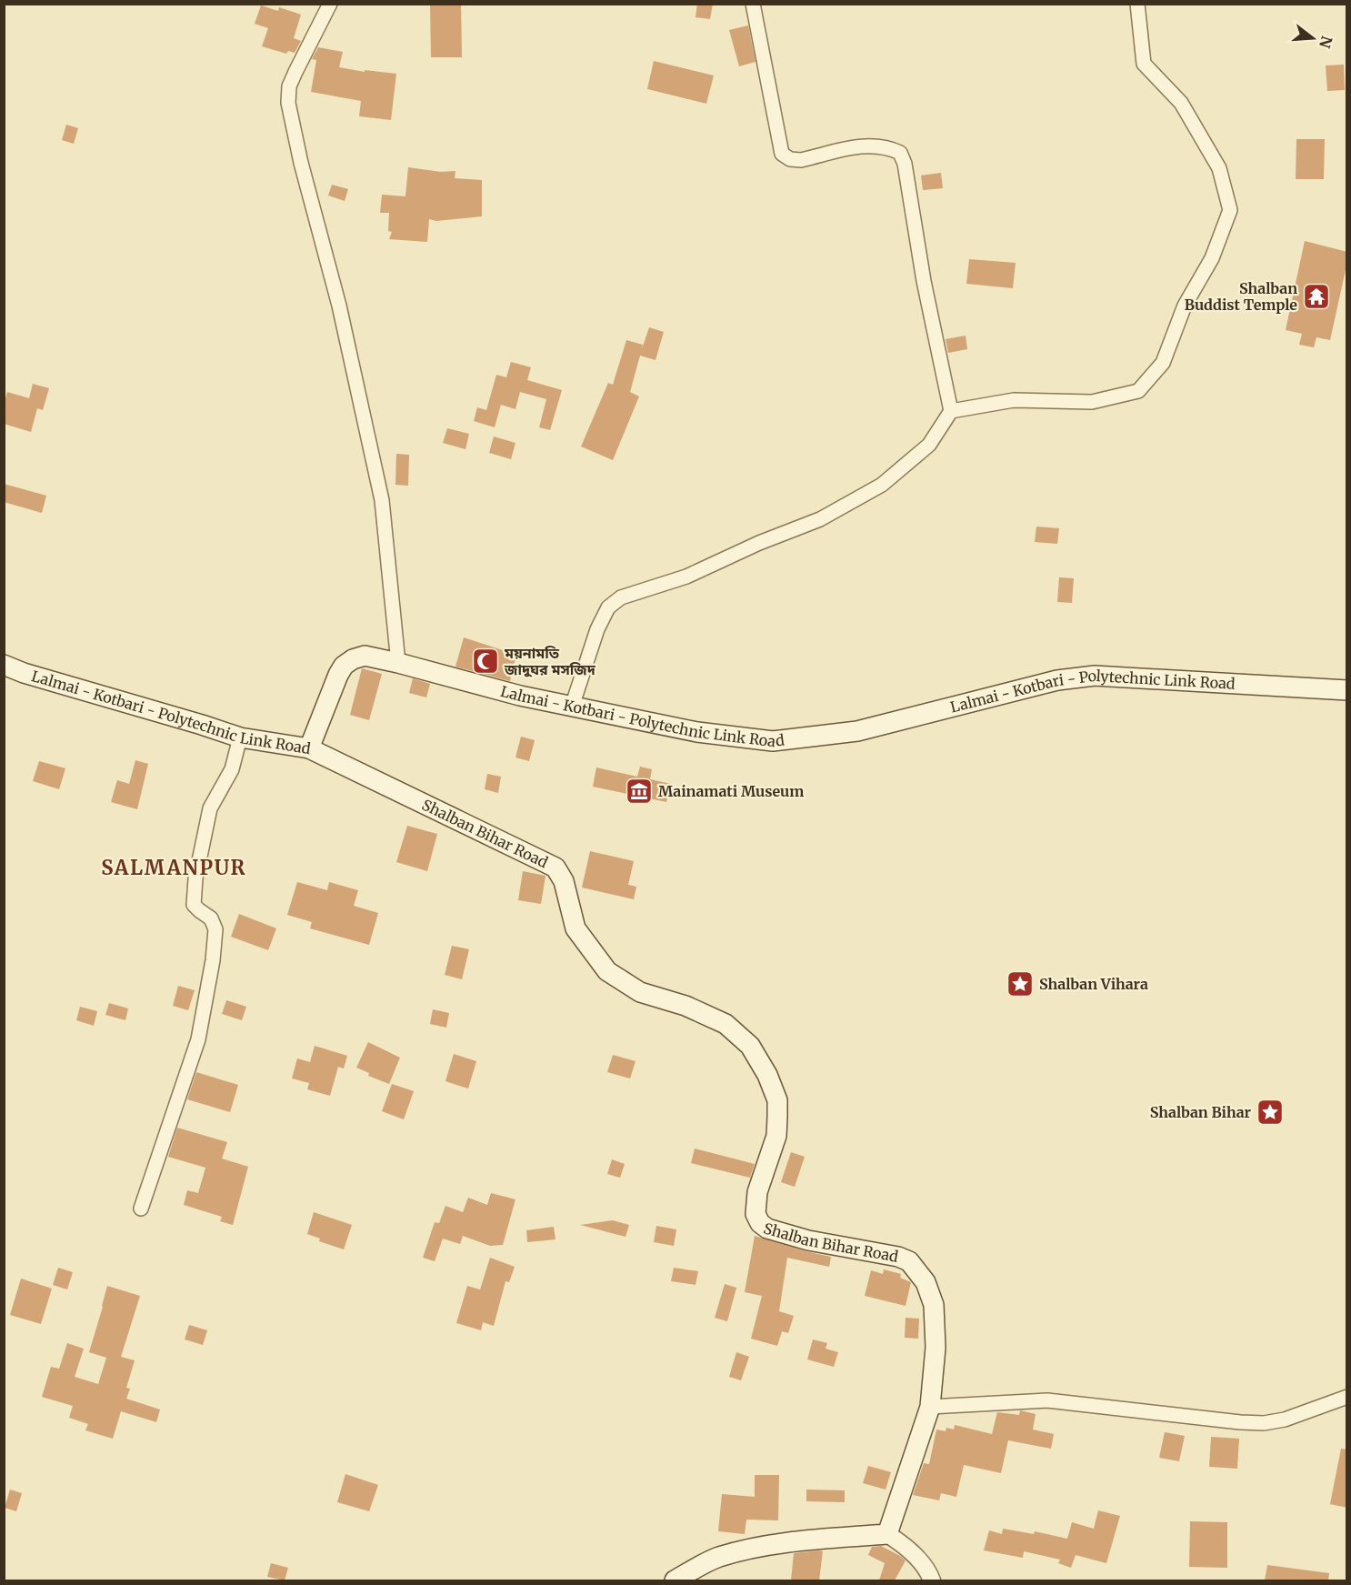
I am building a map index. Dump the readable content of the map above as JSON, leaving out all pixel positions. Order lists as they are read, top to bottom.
{
  "streets": {
    "main road": ["Lalmai - Kotbari - Polytechnic Link Road", "Shalban Bihar Road"]
  },
  "crossings": [
    ["Lalmai - Kotbari - Polytechnic Link Road", "Shalban Bihar Road"]
  ],
  "districts": ["SALMANPUR"],
  "places": {
    "temple": ["Shalban Buddist Temple"],
    "mosque": ["ময়নামতি জাদুঘর মসজিদ"],
    "museum": ["Mainamati Museum"],
    "place": ["Shalban Vihara", "Shalban Bihar"]
  },
  "north": "right"
}
